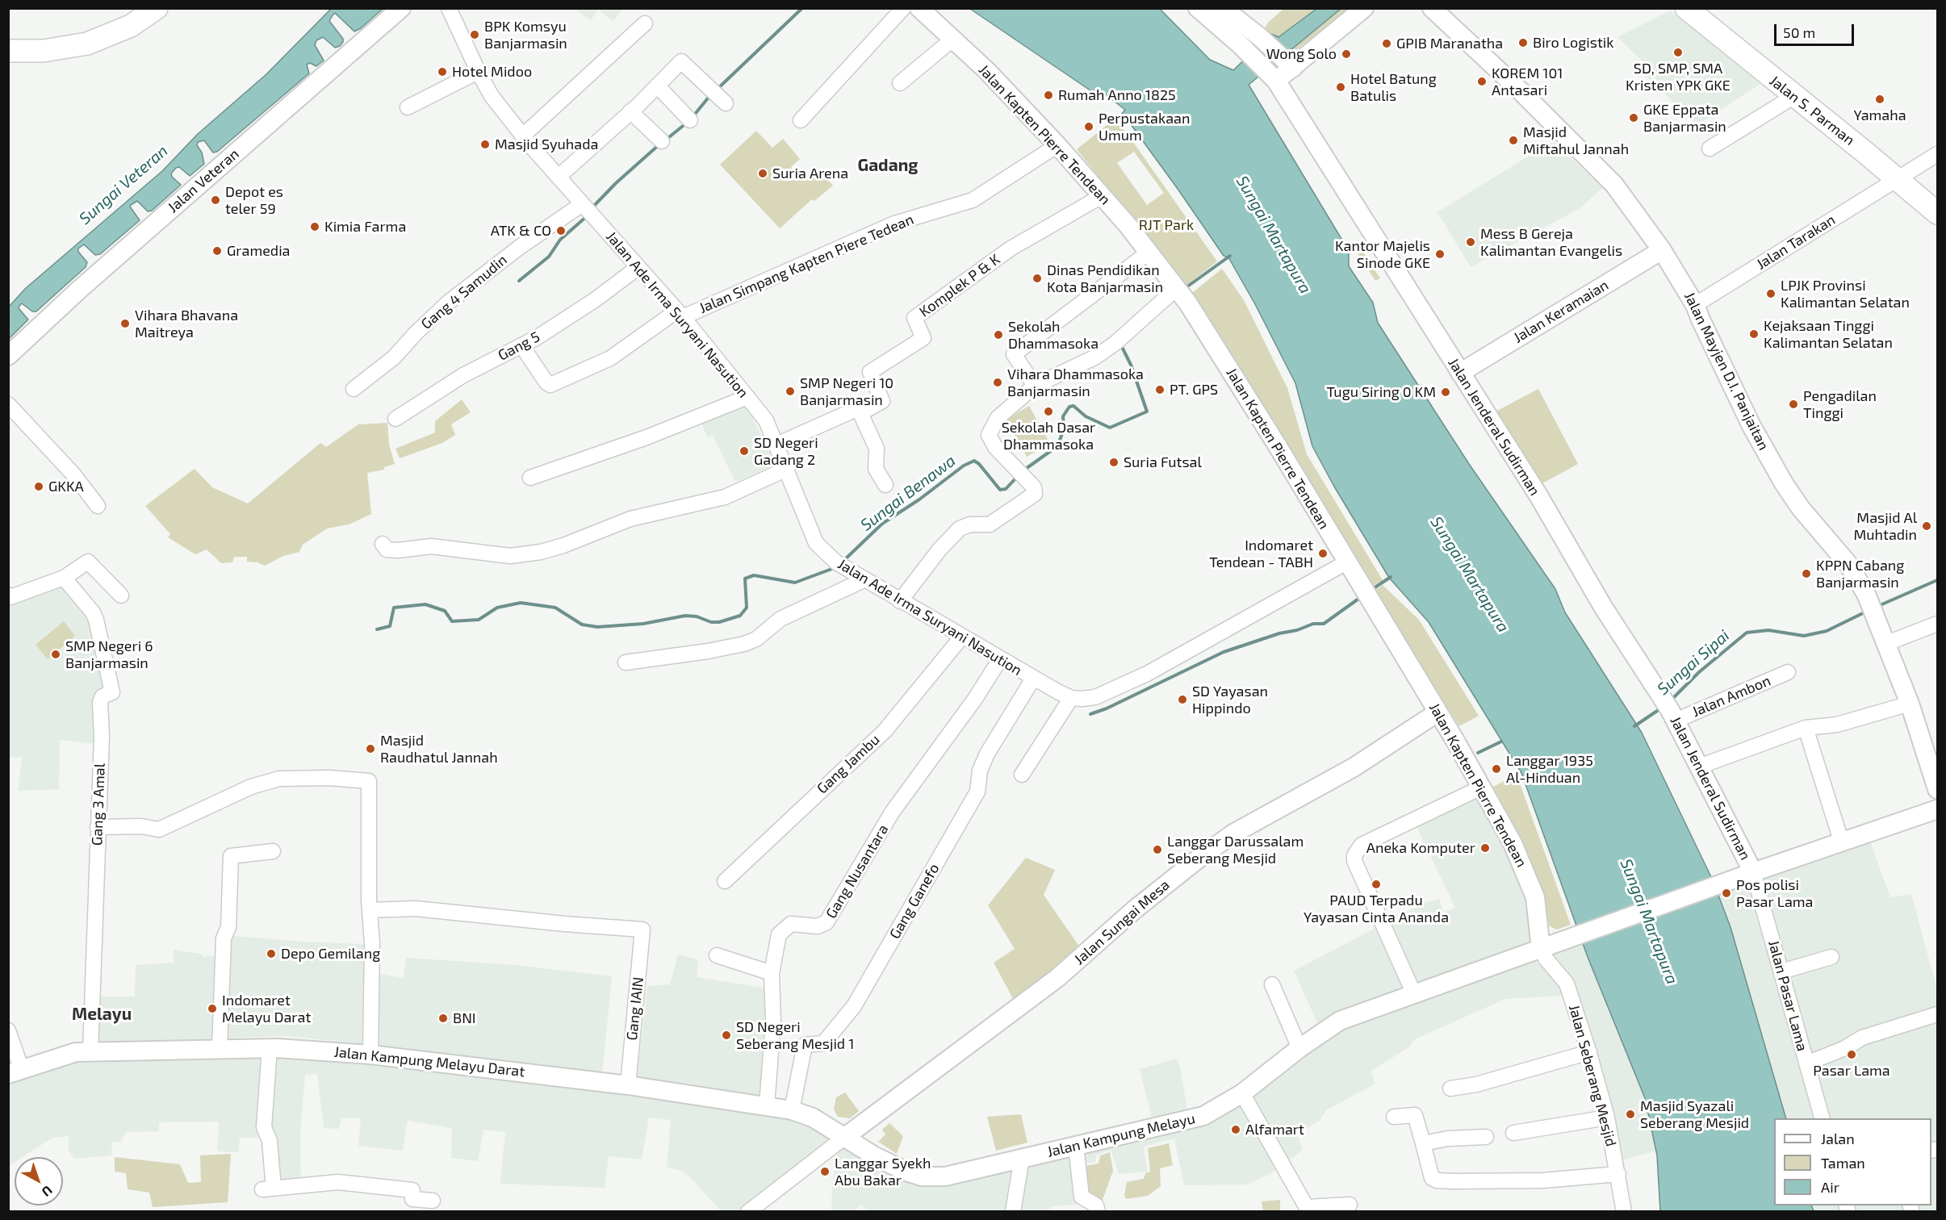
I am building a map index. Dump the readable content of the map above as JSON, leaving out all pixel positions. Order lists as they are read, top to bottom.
{
  "streets": {
    "highway": ["Jalan S. Parman"],
    "main road": [
      "Jalan Kapten Pierre Tendean",
      "Jalan Veteran",
      "Jalan Keramaian",
      "Jalan Mayjen D.I. Panjaitan",
      "Jalan Jenderal Sudirman",
      "Jalan Sungai Mesa",
      "Jalan Kampung Melayu Darat",
      "Jalan Kampung Melayu"
    ],
    "street": [
      "Jalan Tarakan",
      "Jalan Simpang Kapten Piere Tedean",
      "Komplek P & K",
      "Gang 4 Samudin",
      "Jalan Ade Irma Suryani Nasution",
      "Gang 5",
      "Jalan Ambon",
      "Gang Jambu",
      "Gang 3 Amal",
      "Gang Nusantara",
      "Gang Ganefo",
      "Jalan Pasar Lama",
      "Gang IAIN",
      "Jalan Seberang Mesjid"
    ]
  },
  "crossings": [
    ["Jalan S. Parman", "Jalan Tarakan"],
    ["Jalan Kapten Pierre Tendean", "Jalan Simpang Kapten Piere Tedean"],
    ["Jalan Kapten Pierre Tendean", "Komplek P & K"],
    ["Jalan Kapten Pierre Tendean", "Jalan Ade Irma Suryani Nasution"],
    ["Jalan Kapten Pierre Tendean", "Jalan Sungai Mesa"],
    ["Jalan Kapten Pierre Tendean", "Jalan Seberang Mesjid"],
    ["Jalan Kapten Pierre Tendean", "Jalan Kampung Melayu"],
    ["Jalan Tarakan", "Jalan Mayjen D.I. Panjaitan"],
    ["Jalan Simpang Kapten Piere Tedean", "Jalan Ade Irma Suryani Nasution"],
    ["Jalan Simpang Kapten Piere Tedean", "Gang 5"],
    ["Gang 4 Samudin", "Jalan Ade Irma Suryani Nasution"],
    ["Jalan Keramaian", "Jalan Mayjen D.I. Panjaitan"],
    ["Jalan Keramaian", "Jalan Jenderal Sudirman"],
    ["Jalan Ade Irma Suryani Nasution", "Gang 5"],
    ["Jalan Ade Irma Suryani Nasution", "Gang Jambu"],
    ["Jalan Ade Irma Suryani Nasution", "Gang Nusantara"],
    ["Jalan Ade Irma Suryani Nasution", "Gang Ganefo"],
    ["Jalan Jenderal Sudirman", "Jalan Ambon"],
    ["Jalan Jenderal Sudirman", "Jalan Pasar Lama"],
    ["Jalan Jenderal Sudirman", "Jalan Kampung Melayu"],
    ["Gang 3 Amal", "Jalan Kampung Melayu Darat"],
    ["Gang Nusantara", "Jalan Kampung Melayu Darat"],
    ["Gang Ganefo", "Jalan Kampung Melayu Darat"],
    ["Jalan Sungai Mesa", "Jalan Kampung Melayu Darat"],
    ["Jalan Sungai Mesa", "Jalan Kampung Melayu"],
    ["Jalan Pasar Lama", "Jalan Kampung Melayu"],
    ["Gang IAIN", "Jalan Kampung Melayu Darat"],
    ["Jalan Kampung Melayu Darat", "Jalan Kampung Melayu"],
    ["Jalan Seberang Mesjid", "Jalan Kampung Melayu"]
  ],
  "districts": ["Gadang", "Melayu"],
  "water": [
    "Sungai Veteran",
    "Sungai Martapura",
    "Sungai Benawa",
    "Sungai Sipai"
  ],
  "parks": ["RJT Park"],
  "places": [
    "BPK Komsyu Banjarmasin",
    "Biro Logistik",
    "GPIB Maranatha",
    "SD, SMP, SMA Kristen YPK GKE",
    "Wong Solo",
    "Hotel Midoo",
    "KOREM 101 Antasari",
    "Hotel Batung Batulis",
    "Rumah Anno 1825",
    "Yamaha",
    "GKE Eppata Banjarmasin",
    "Perpustakaan Umum",
    "Masjid Miftahul Jannah",
    "Masjid Syuhada",
    "Suria Arena",
    "Depot es teler 59",
    "Kimia Farma",
    "ATK & CO",
    "Mess B Gereja Kalimantan Evangelis",
    "Gramedia",
    "Kantor Majelis Sinode GKE",
    "Dinas Pendidikan Kota Banjarmasin",
    "LPJK Provinsi Kalimantan Selatan",
    "Vihara Bhavana Maitreya",
    "Kejaksaan Tinggi Kalimantan Selatan",
    "Sekolah Dhammasoka",
    "Vihara Dhammasoka Banjarmasin",
    "PT. GPS",
    "SMP Negeri 10 Banjarmasin",
    "Tugu Siring 0 KM",
    "Pengadilan Tinggi",
    "Sekolah Dasar Dhammasoka",
    "SD Negeri Gadang 2",
    "Suria Futsal",
    "GKKA",
    "Masjid Al Muhtadin",
    "Indomaret Tendean - TABH",
    "KPPN Cabang Banjarmasin",
    "SMP Negeri 6 Banjarmasin",
    "SD Yayasan Hippindo",
    "Masjid Raudhatul Jannah",
    "Langgar 1935 Al-Hinduan",
    "Aneka Komputer",
    "Langgar Darussalam Seberang Mesjid",
    "PAUD Terpadu Yayasan Cinta Ananda",
    "Pos polisi Pasar Lama",
    "Depo Gemilang",
    "Indomaret Melayu Darat",
    "BNI",
    "SD Negeri Seberang Mesjid 1",
    "Pasar Lama",
    "Masjid Syazali Seberang Mesjid",
    "Alfamart",
    "Langgar Syekh Abu Bakar"
  ],
  "legend": ["Jalan", "Taman", "Air"],
  "scale_bar": "50 m",
  "north": "bottom right"
}
